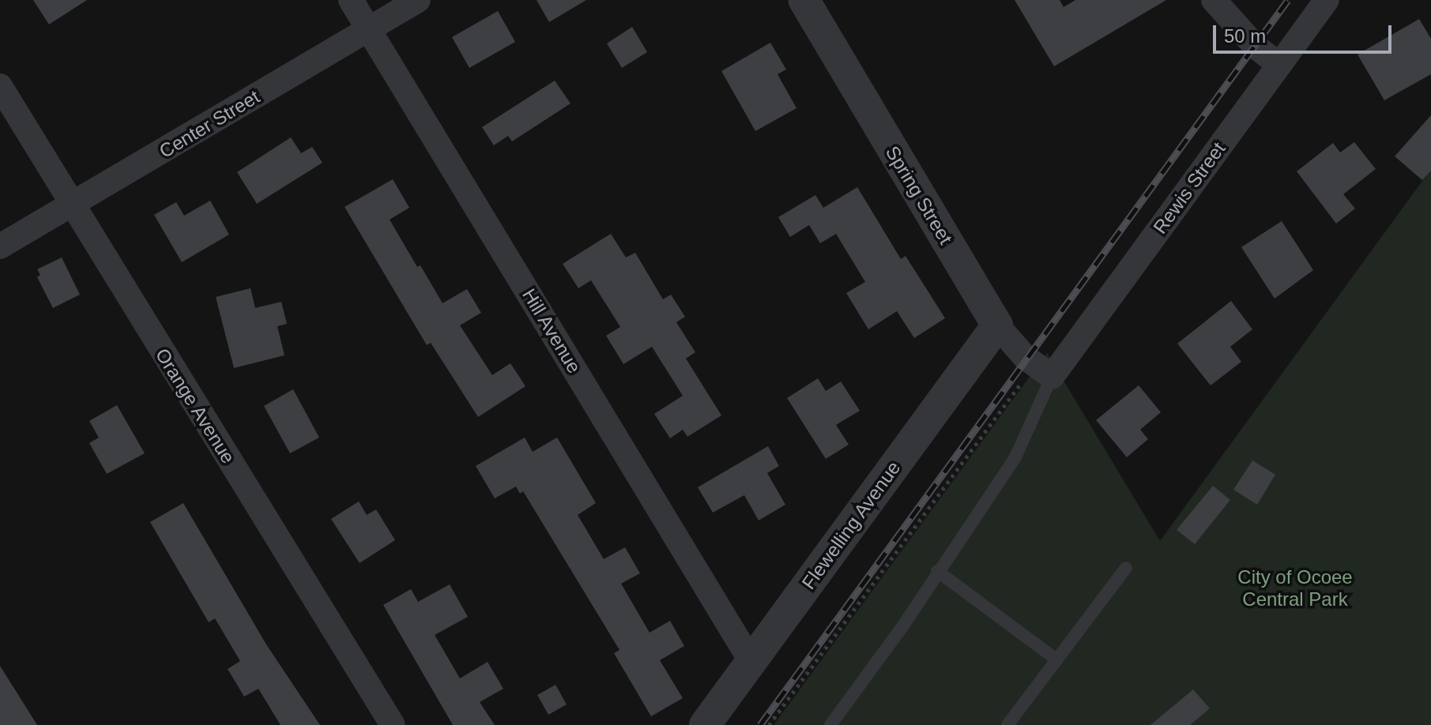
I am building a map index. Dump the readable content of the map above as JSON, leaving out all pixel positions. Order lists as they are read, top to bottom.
{
  "streets": {
    "street": [
      "Center Street",
      "Rewis Street",
      "Spring Street",
      "Hill Avenue",
      "Orange Avenue",
      "Flewelling Avenue"
    ]
  },
  "crossings": [
    ["Center Street", "Hill Avenue"],
    ["Center Street", "Orange Avenue"],
    ["Rewis Street", "Spring Street"],
    ["Spring Street", "Flewelling Avenue"],
    ["Hill Avenue", "Flewelling Avenue"]
  ],
  "parks": ["City of Ocoee Central Park"],
  "scale_bar": "50 m"
}
